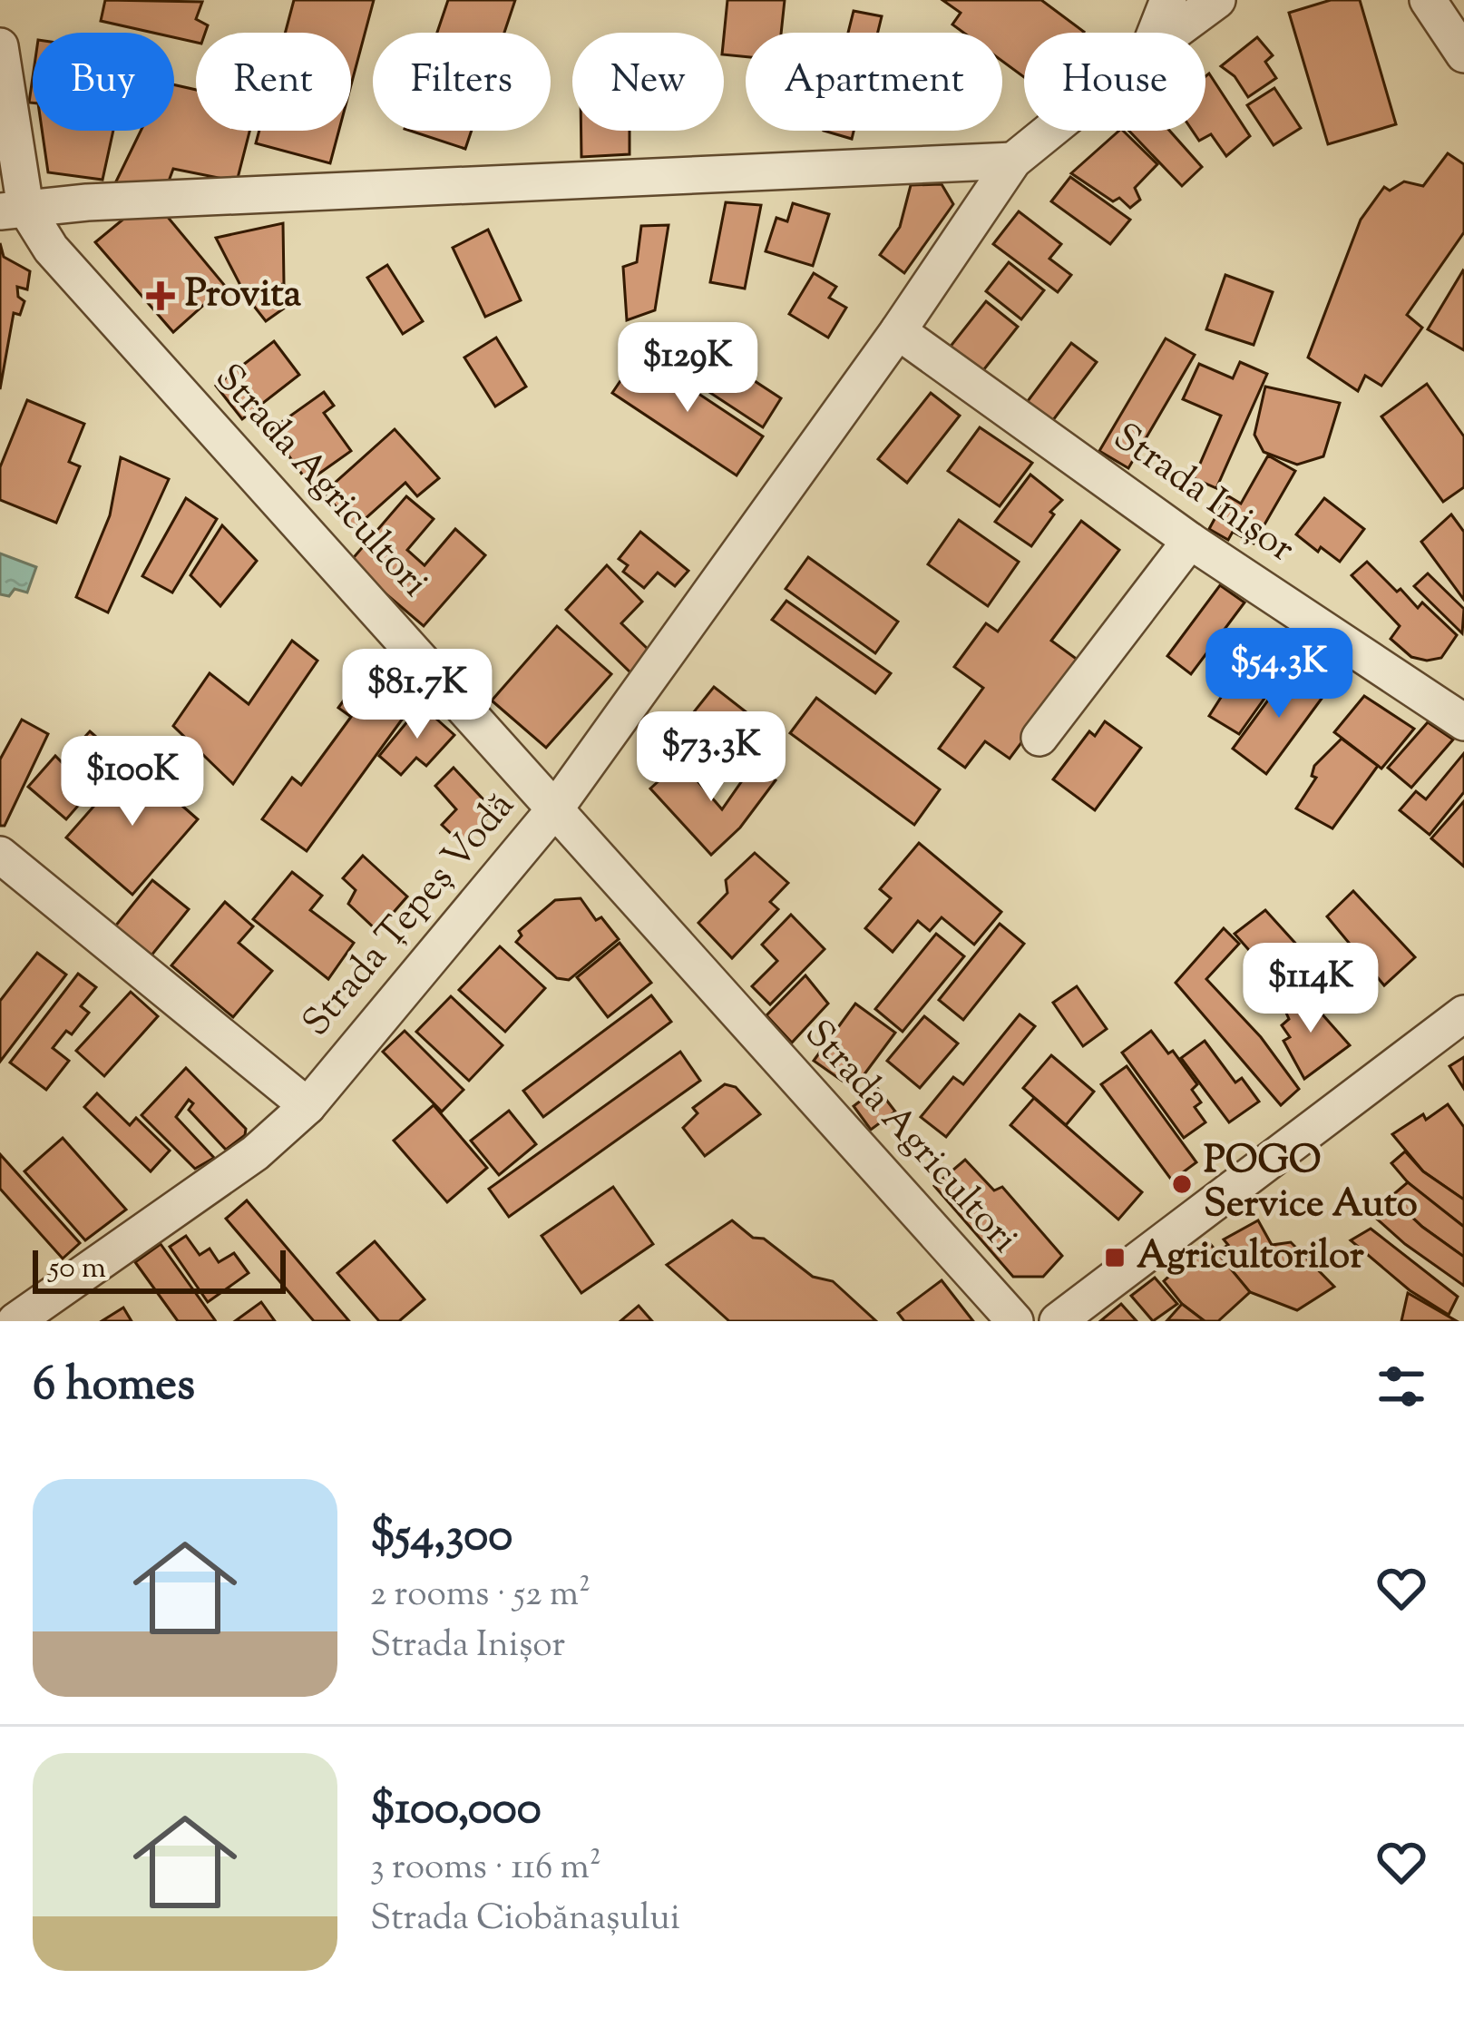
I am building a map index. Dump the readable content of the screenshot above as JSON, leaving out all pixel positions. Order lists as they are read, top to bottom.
{
  "streets": {
    "street": ["Strada Agricultori", "Strada Inișor", "Strada Țepeș Vodă"]
  },
  "crossings": [
    ["Strada Agricultori", "Strada Țepeș Vodă"],
    ["Strada Inișor", "Strada Țepeș Vodă"]
  ],
  "places": {
    "health": ["Provita"],
    "other": ["POGO Service Auto"],
    "transit": ["Agricultorilor"]
  },
  "scale_bar": "50 m",
  "page": {
    "chip": [
      "Buy",
      "Rent",
      "Filters",
      "New",
      "Apartment",
      "House"
    ],
    "price": [
      "$129K",
      "$54.3K",
      "$81.7K",
      "$73.3K",
      "$100K",
      "$114K"
    ],
    "scale": "50 m",
    "heading": "6 homes",
    "list": [
      {
        "name": "$54,300",
        "note": "2 rooms · 52 m² · Strada Inișor"
      },
      {
        "name": "$100,000",
        "note": "3 rooms · 116 m² · Strada Ciobănașului"
      }
    ]
  }
}
